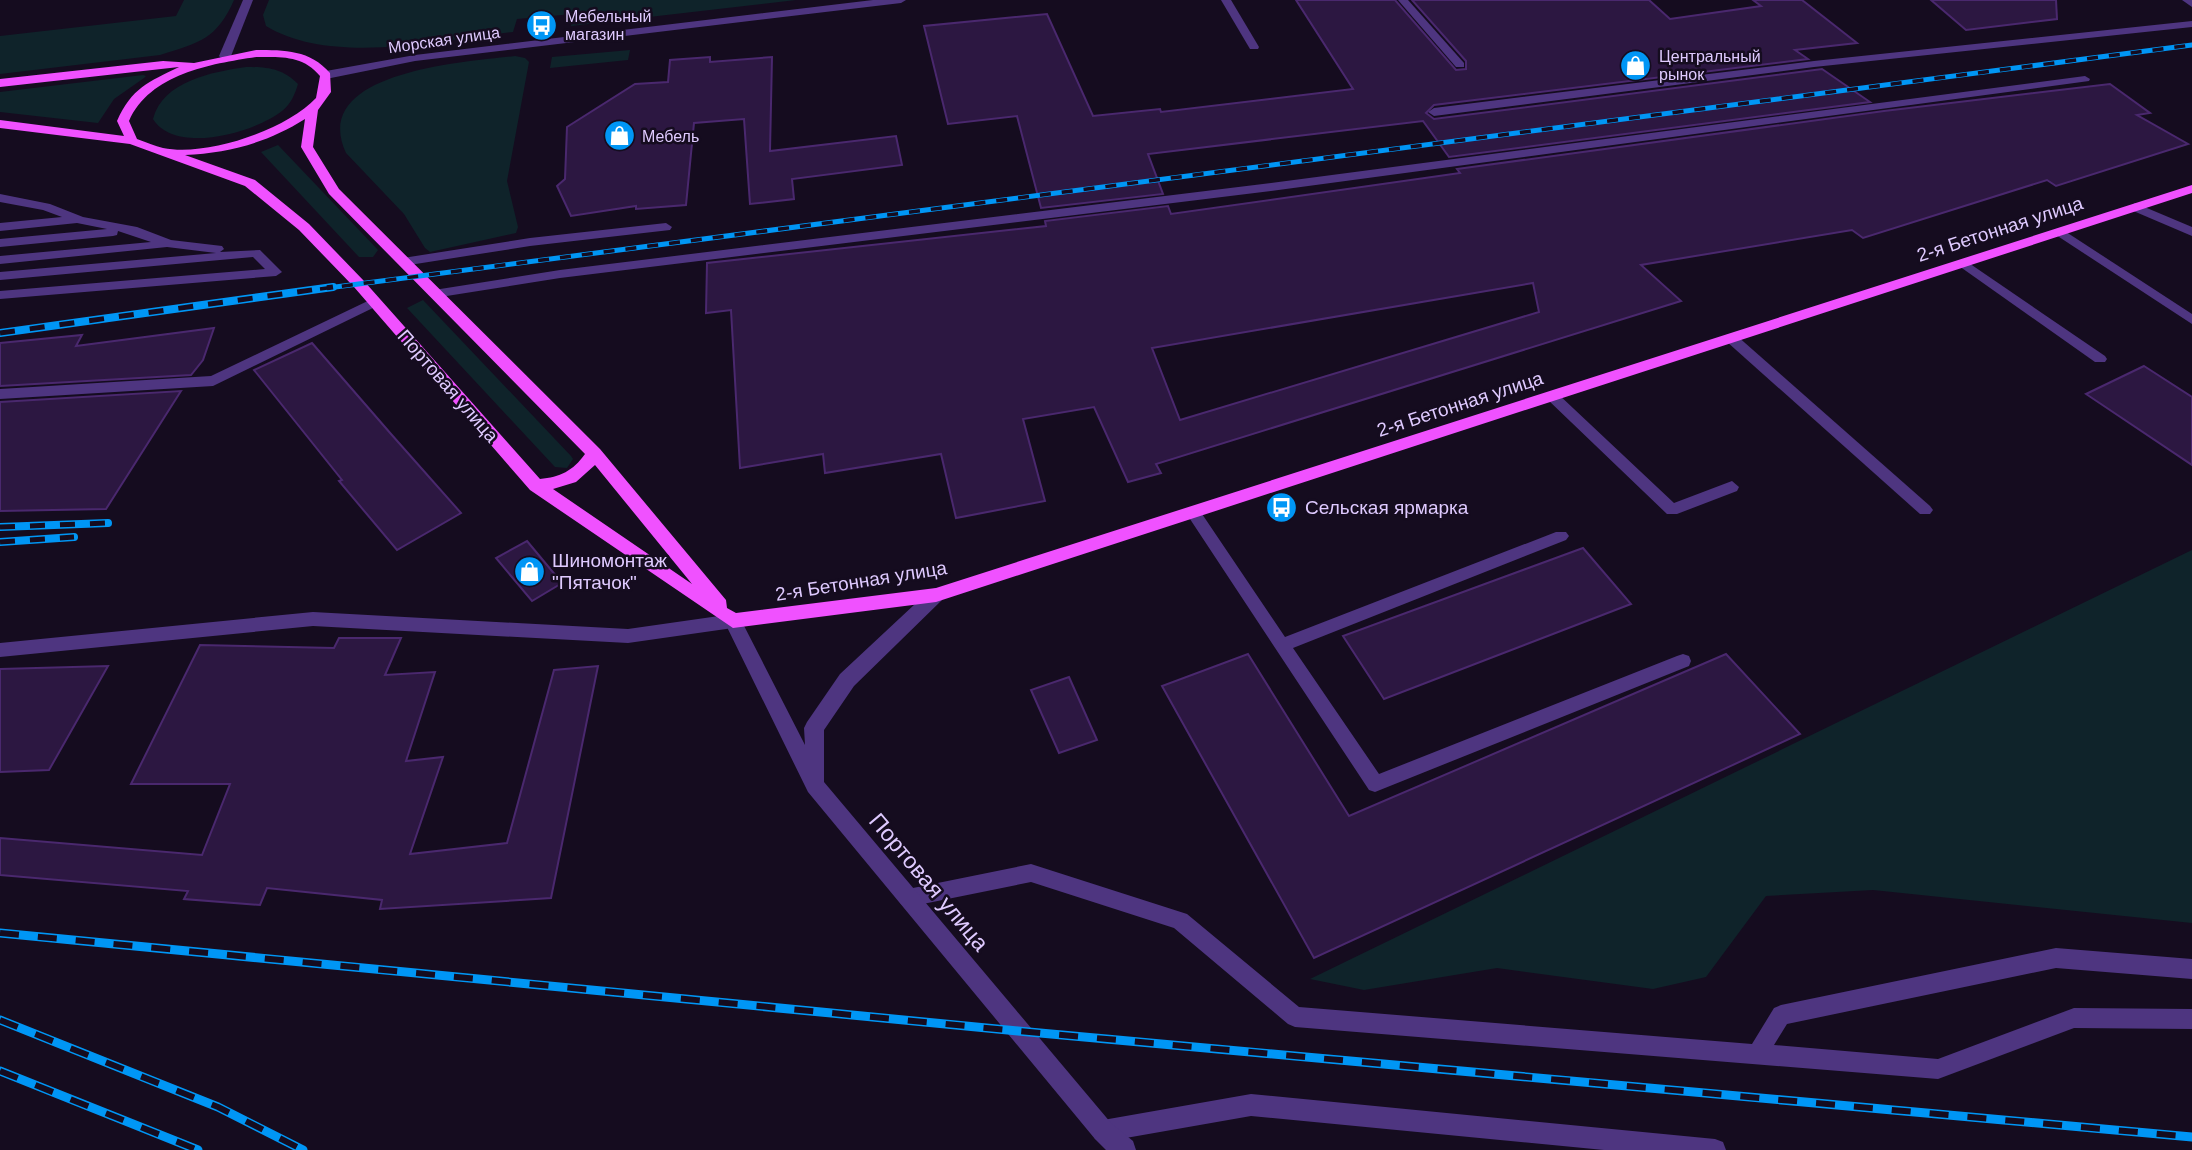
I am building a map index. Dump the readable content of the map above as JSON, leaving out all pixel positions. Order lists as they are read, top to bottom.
{
  "streets": {
    "main road": ["2-я Бетонная улица", "Портовая улица"],
    "street": ["Морская улица"]
  },
  "crossings": [
    ["Морская улица", "Портовая улица"],
    ["2-я Бетонная улица", "Портовая улица"]
  ],
  "places": {
    "bus stop": ["Мебельный магазин", "Сельская ярмарка"],
    "shop": ["Центральный рынок", "Мебель", "Шиномонтаж \"Пятачок\""]
  }
}
